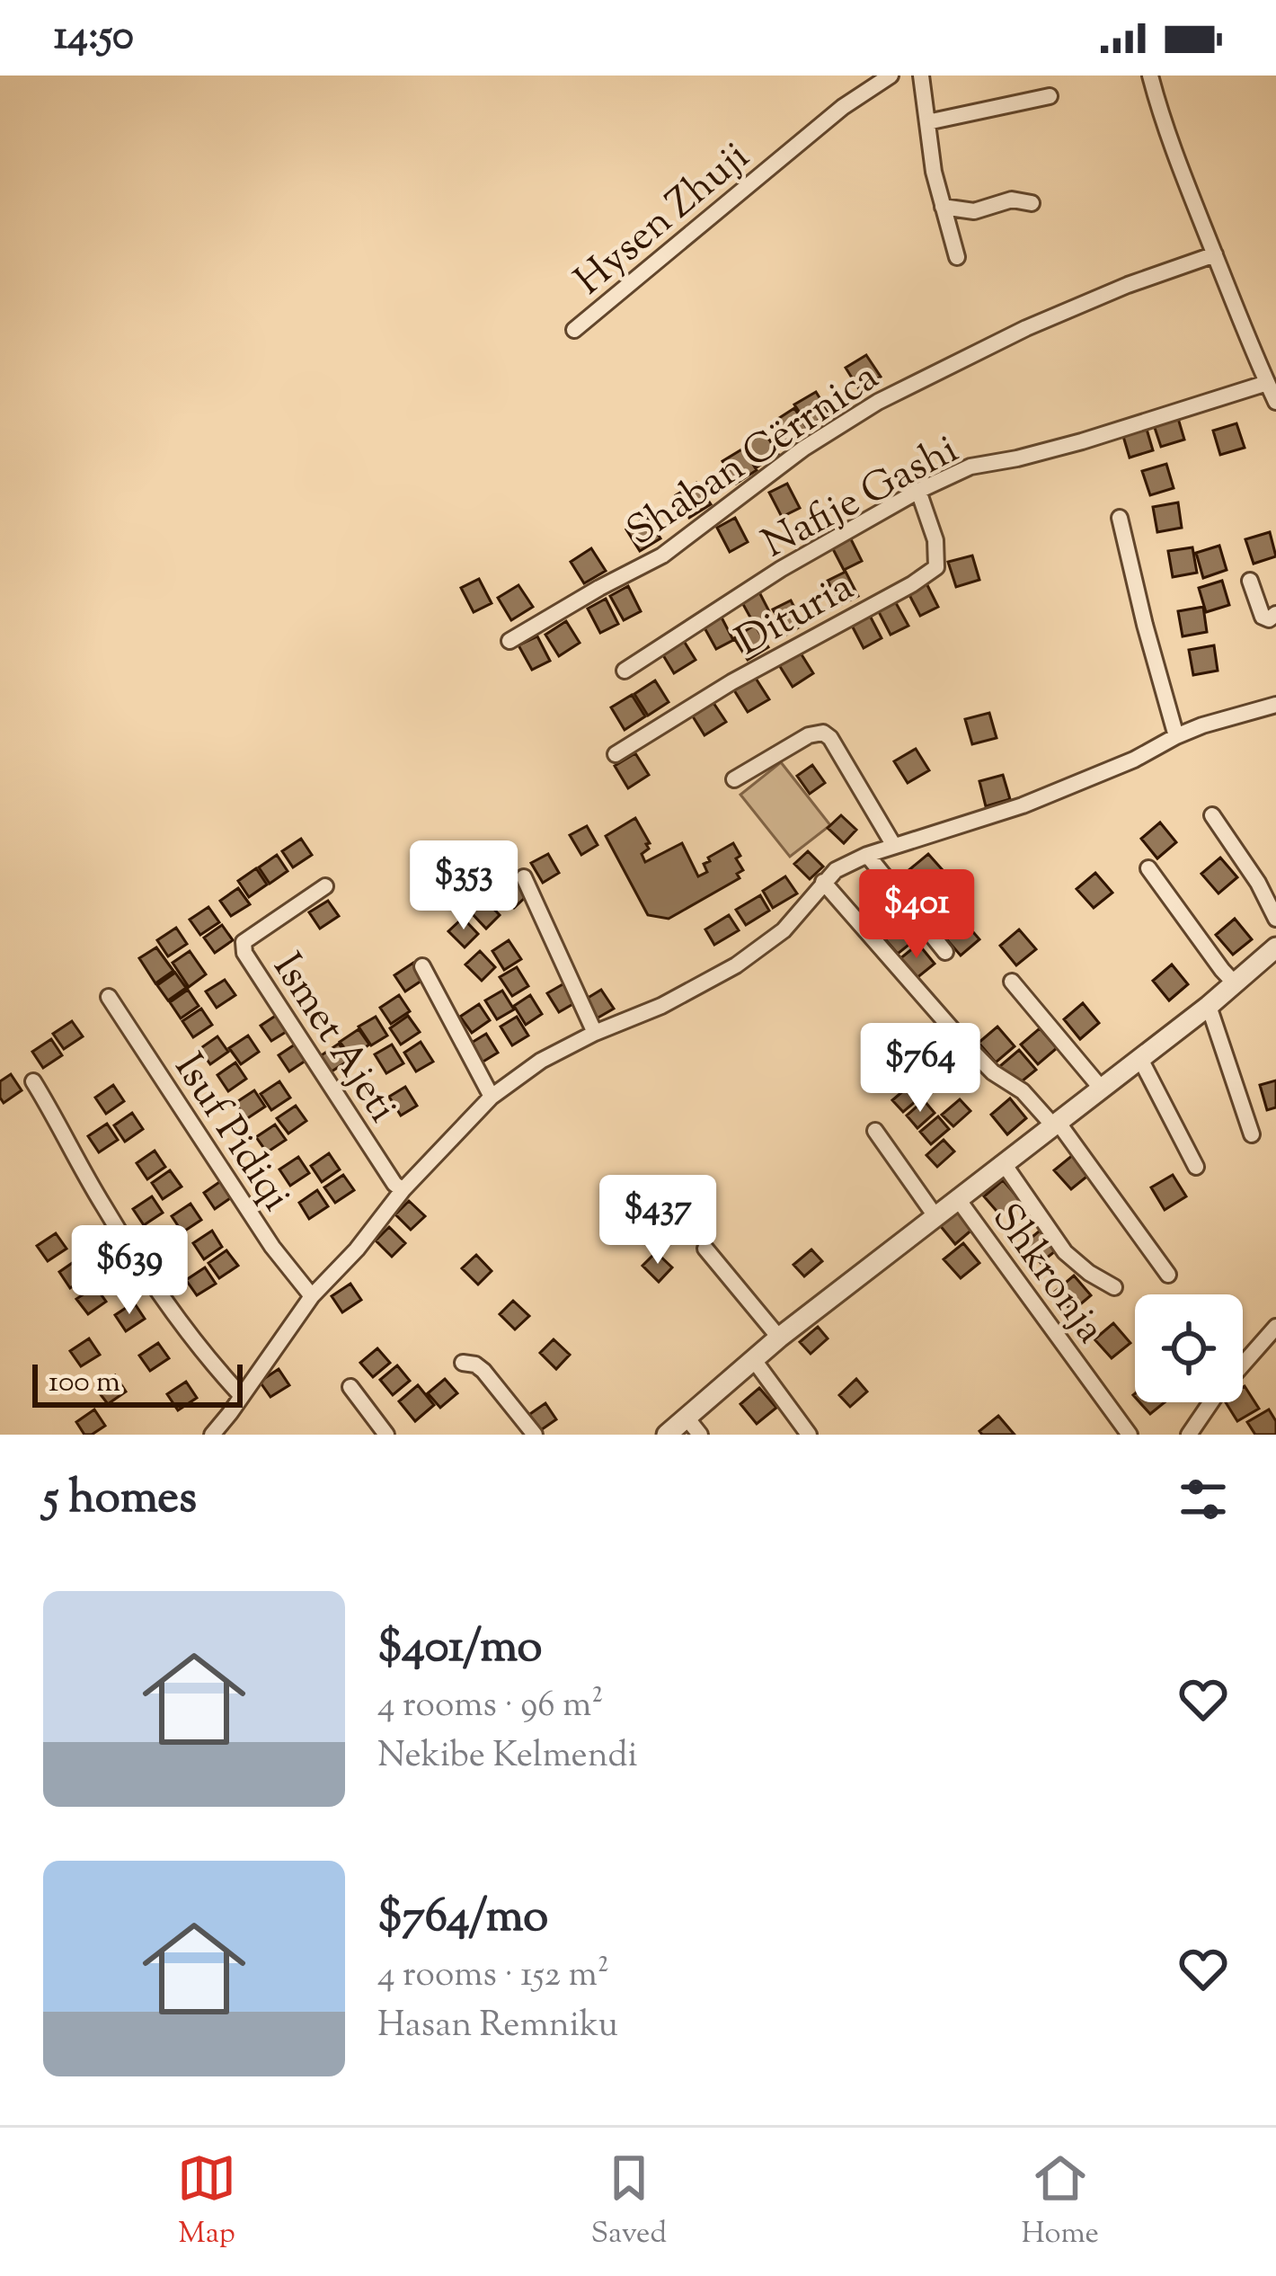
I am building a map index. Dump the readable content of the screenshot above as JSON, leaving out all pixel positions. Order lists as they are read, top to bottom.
{
  "streets": {
    "street": [
      "Hysen Zhuji",
      "Shaban Cërrnica",
      "Nafije Gashi",
      "Dituria",
      "Ismet Ajeti",
      "Isuf Pidiqi",
      "Shkronja"
    ]
  },
  "crossings": [
    ["Nafije Gashi", "Dituria"]
  ],
  "scale_bar": "100 m",
  "page": {
    "status": "14:50",
    "price": [
      "$353",
      "$401",
      "$764",
      "$437",
      "$639"
    ],
    "scale": "100 m",
    "heading": "5 homes",
    "list": [
      {
        "name": "$401/mo",
        "note": "4 rooms · 96 m² · Nekibe Kelmendi"
      },
      {
        "name": "$764/mo",
        "note": "4 rooms · 152 m² · Hasan Remniku"
      }
    ],
    "tabs": ["Map", "Saved", "Home"]
  }
}
